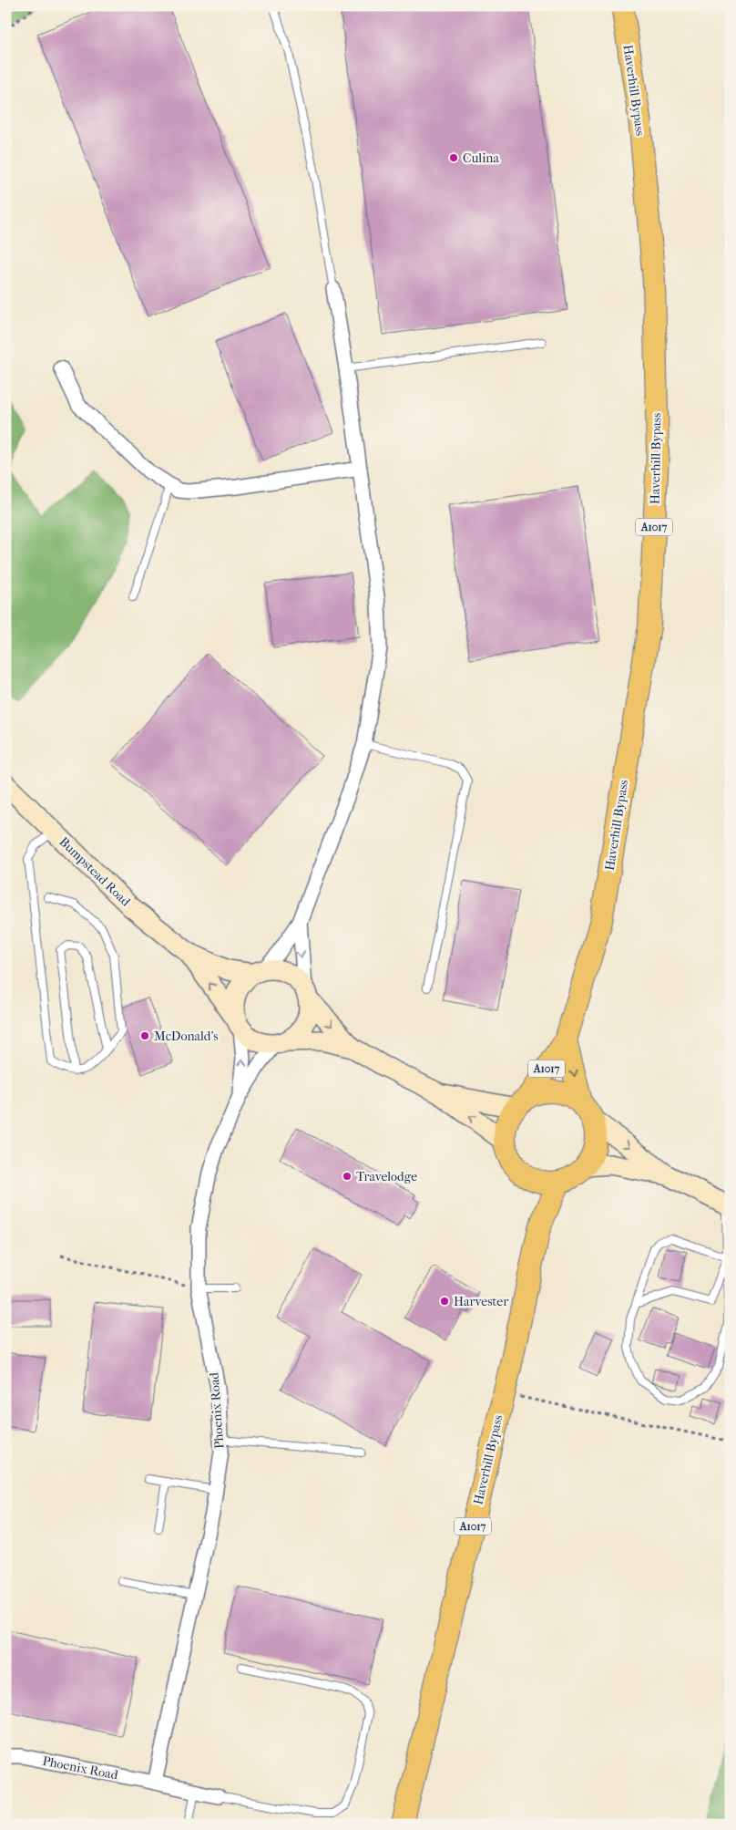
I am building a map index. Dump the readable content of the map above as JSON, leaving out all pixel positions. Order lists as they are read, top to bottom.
{
  "streets": {
    "main road": ["Haverhill Bypass", "A1017", "Bumpstead Road"],
    "street": ["Phoenix Road"]
  },
  "crossings": [
    ["Haverhill Bypass", "A1017"],
    ["Bumpstead Road", "Phoenix Road"]
  ],
  "places": [
    "Culina",
    "McDonald's",
    "Travelodge",
    "Harvester"
  ]
}
